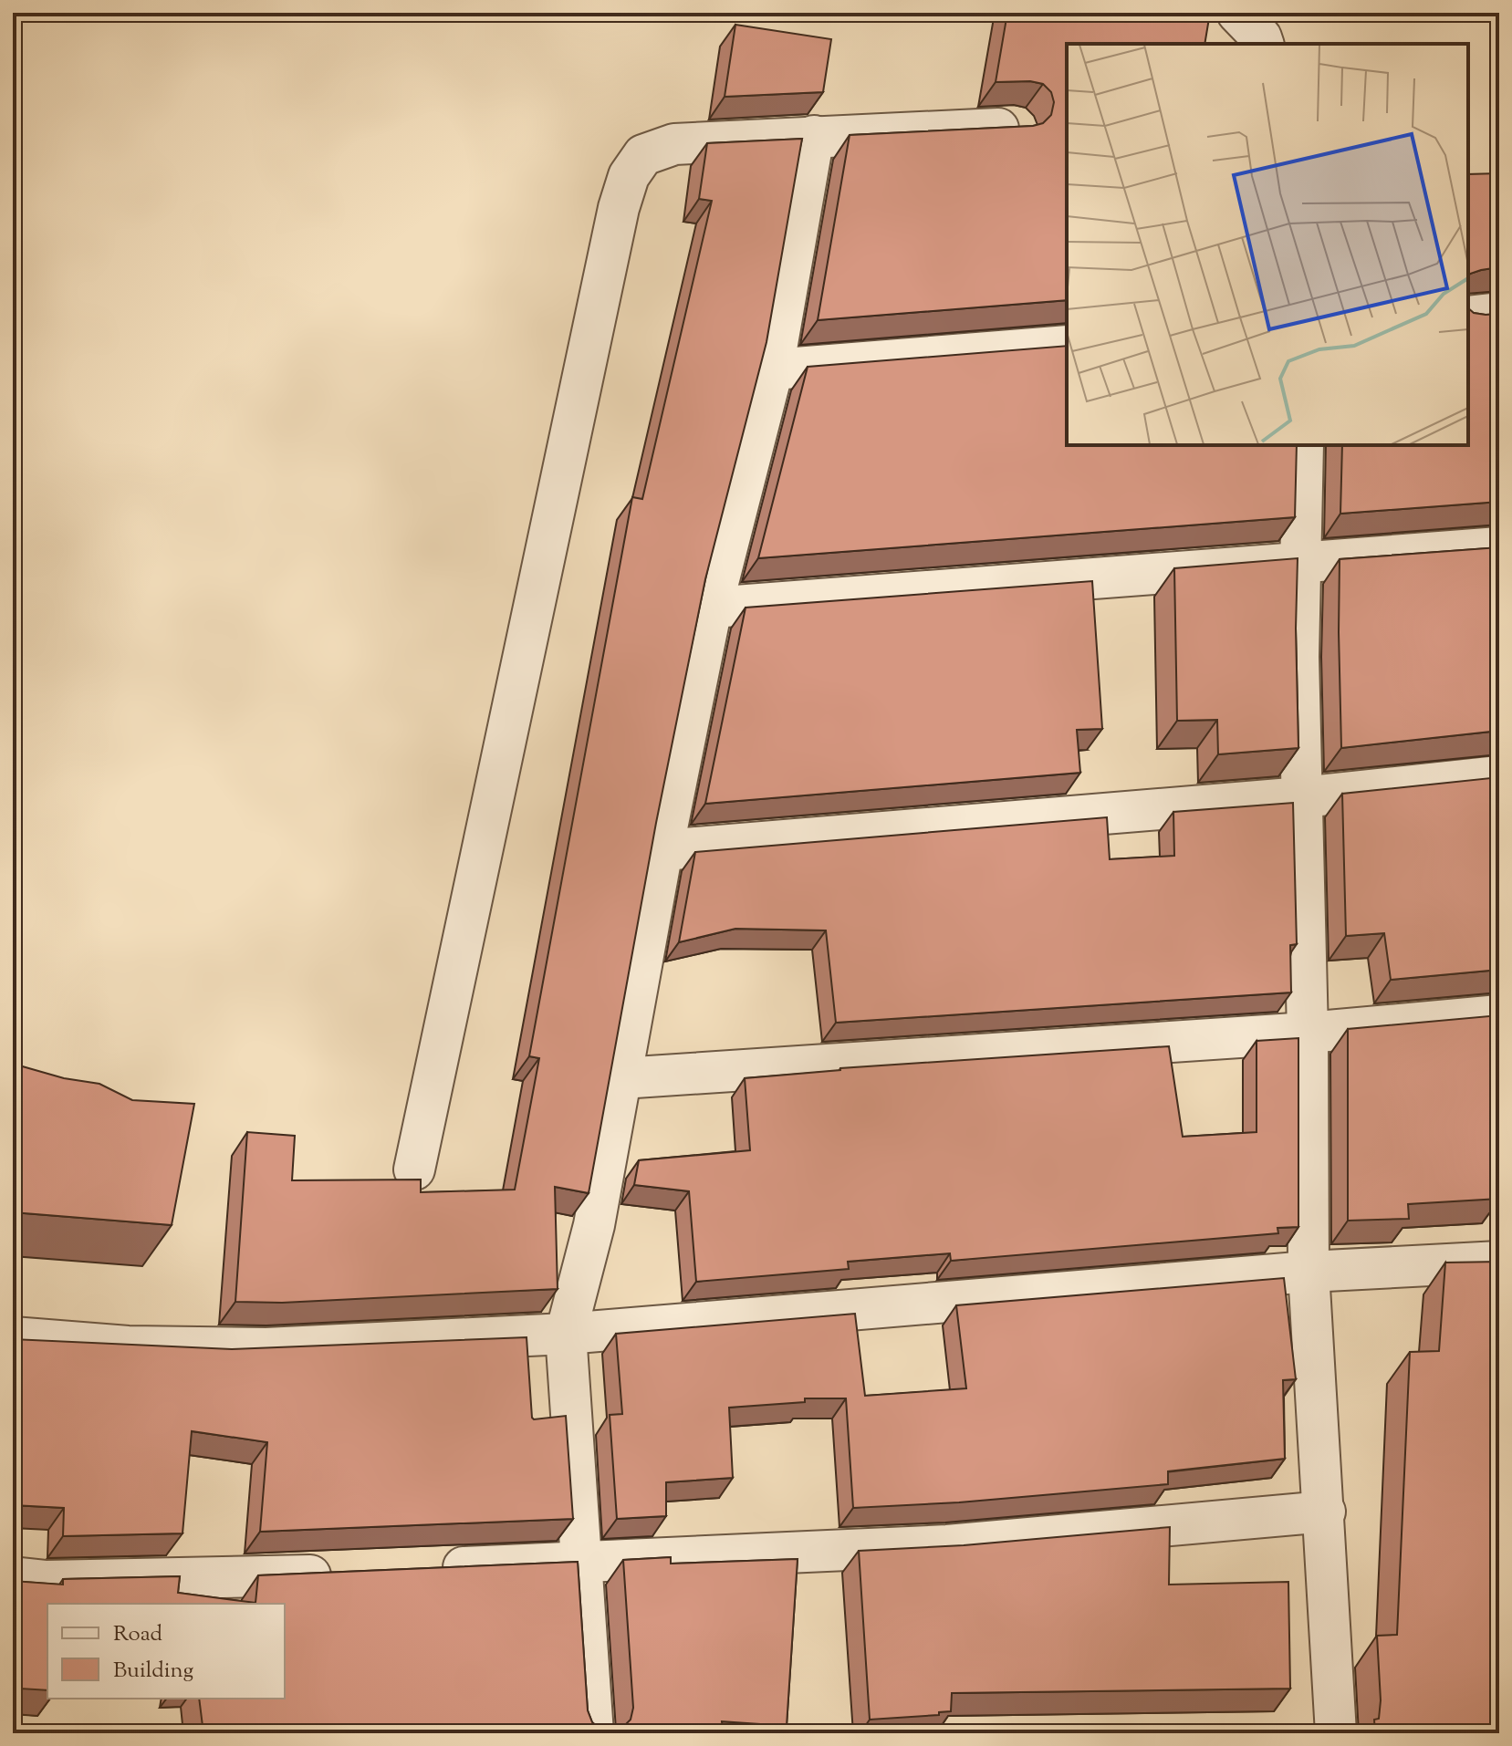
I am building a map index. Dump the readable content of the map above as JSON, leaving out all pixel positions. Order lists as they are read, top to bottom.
{
  "legend": ["Road", "Building"]
}
